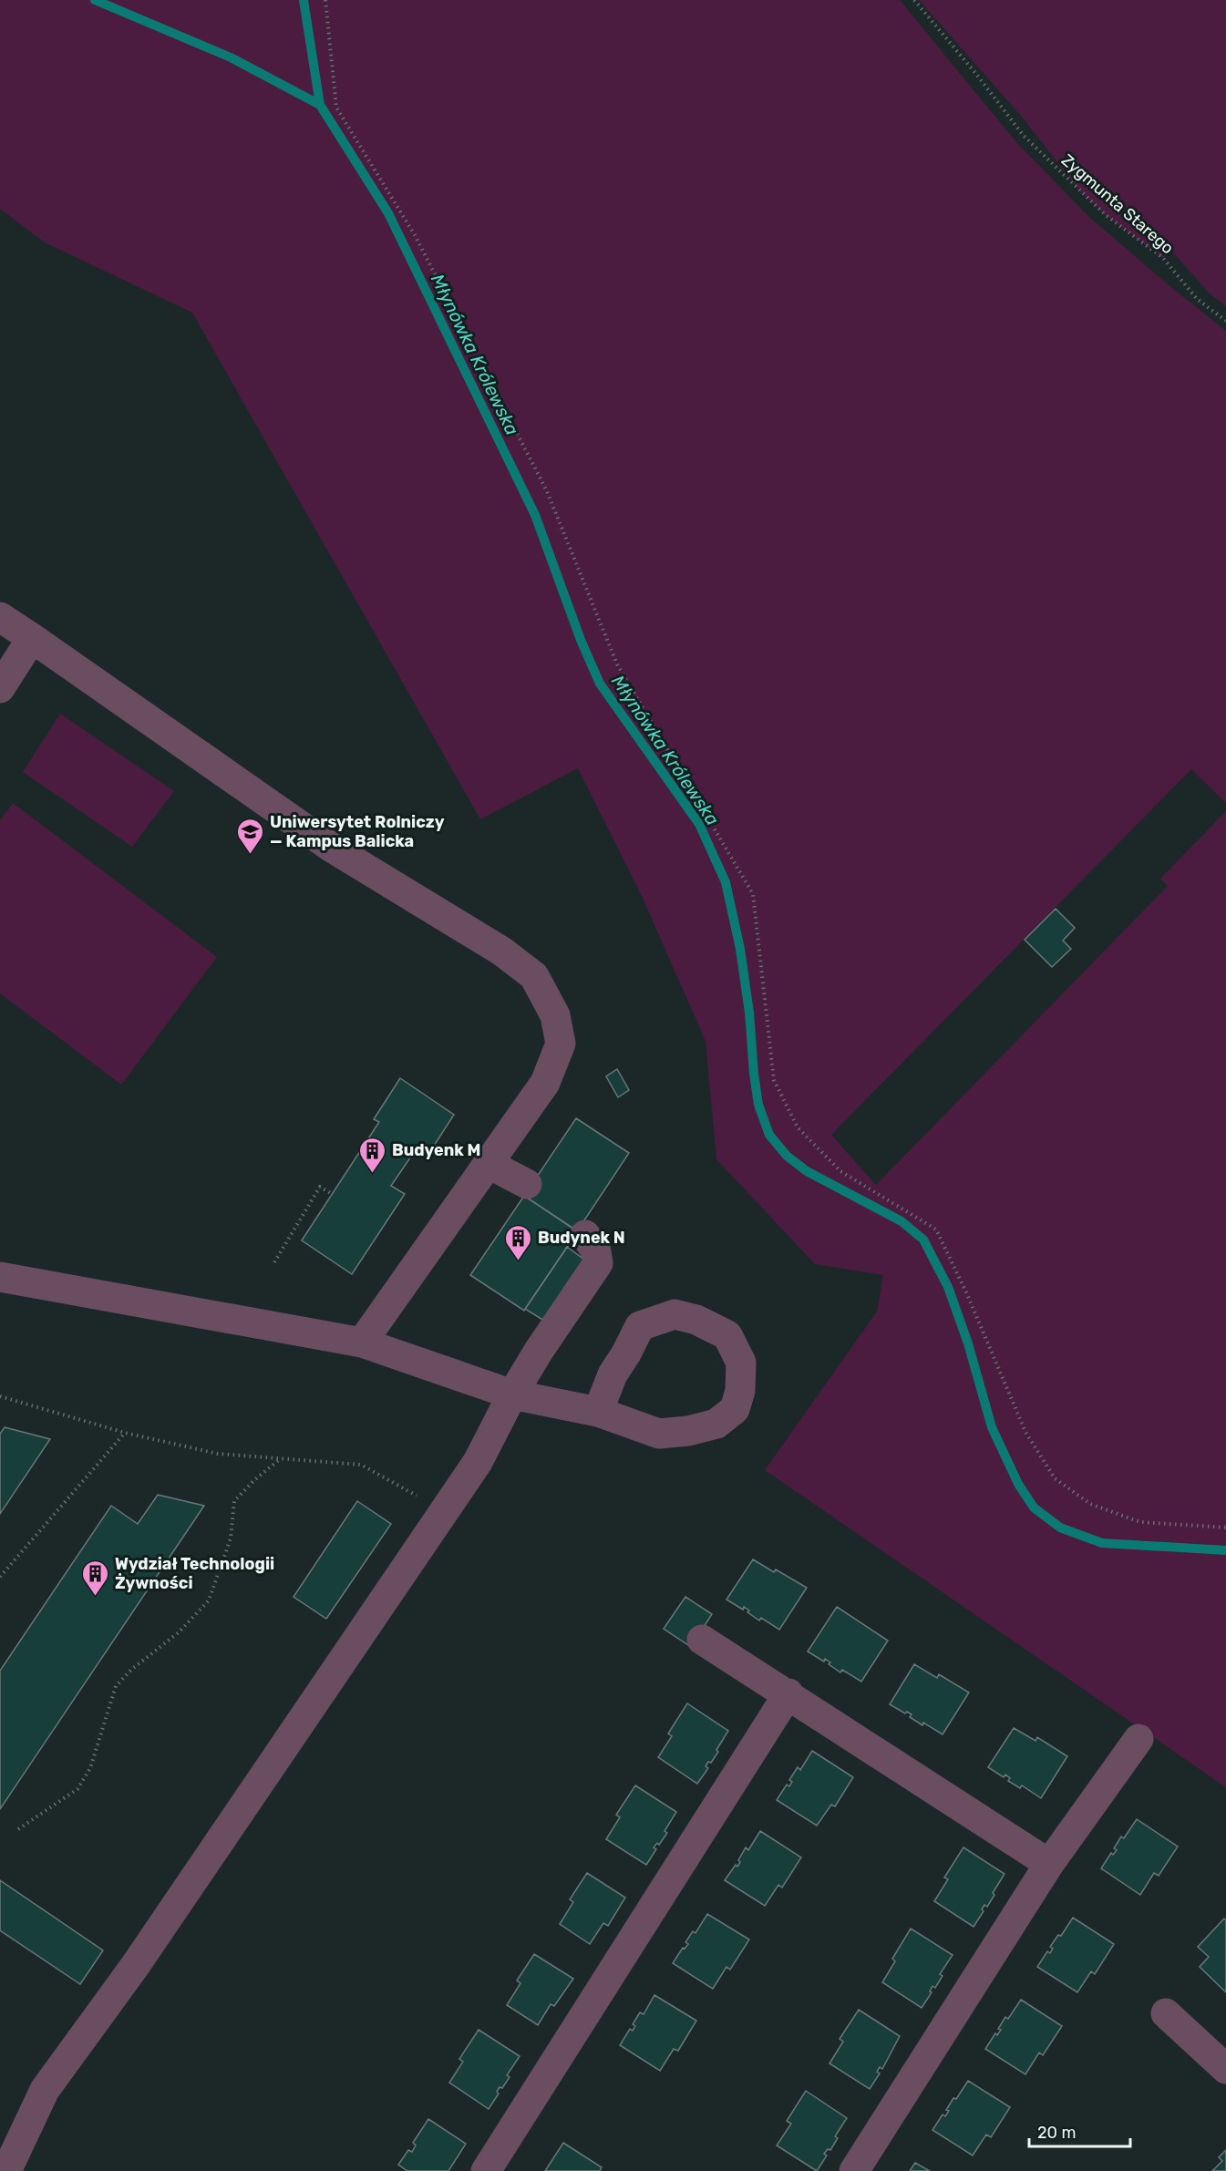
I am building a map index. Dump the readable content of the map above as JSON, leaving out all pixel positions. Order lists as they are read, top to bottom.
{
  "streets": {
    "path": ["Zygmunta Starego"]
  },
  "water": ["Młynówka Królewska"],
  "places": {
    "school or university": ["Uniwersytet Rolniczy — Kampus Balicka"],
    "building": ["Budyenk M", "Budynek N", "Wydział Technologii Żywności"]
  },
  "scale_bar": "20 m"
}
